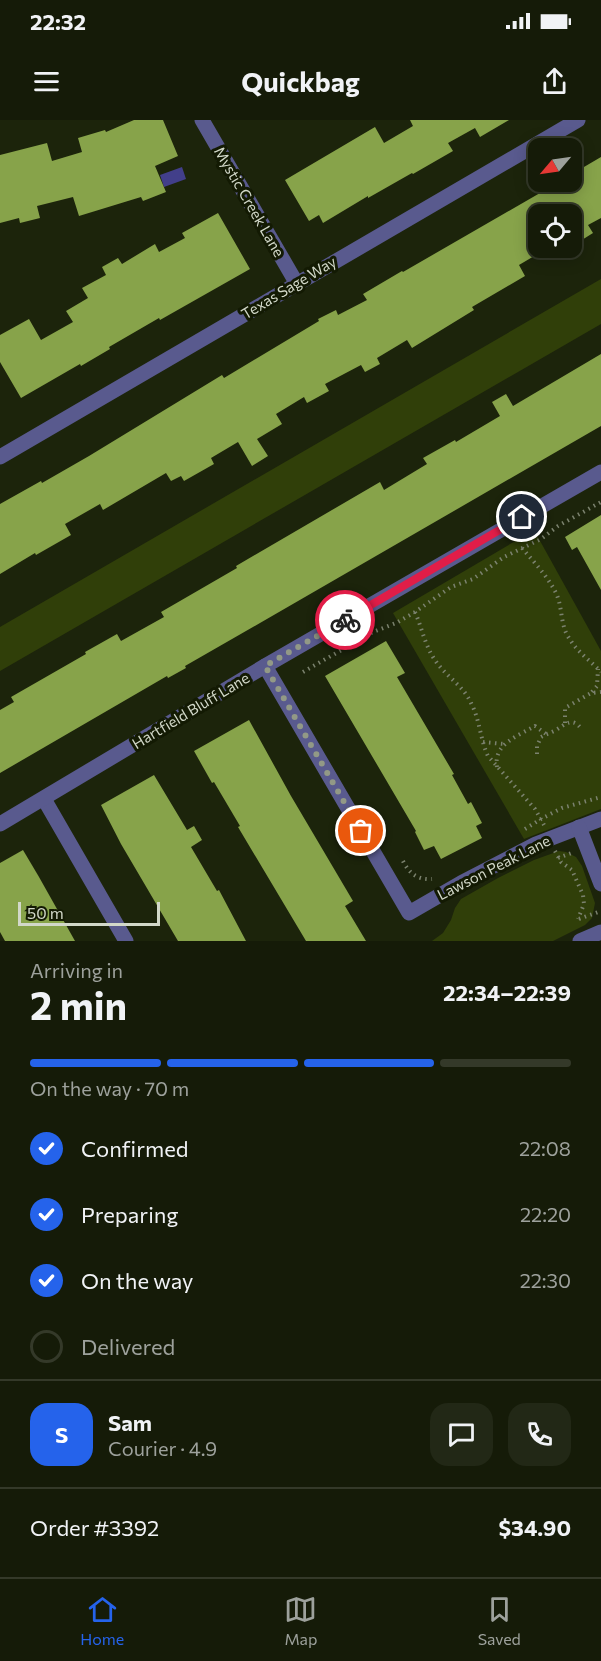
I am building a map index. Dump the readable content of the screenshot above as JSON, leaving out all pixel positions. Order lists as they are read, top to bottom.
{
  "streets": {
    "street": [
      "Mystic Creek Lane",
      "Texas Sage Way",
      "Hartfield Bluff Lane",
      "Lawson Peak Lane"
    ]
  },
  "crossings": [
    ["Mystic Creek Lane", "Texas Sage Way"],
    ["Hartfield Bluff Lane", "Lawson Peak Lane"]
  ],
  "scale_bar": "50 m",
  "north": "bottom left",
  "page": {
    "status": "22:32",
    "header": "Quickbag",
    "scale": "50 m",
    "heading": ["2 min", "Arriving in", "22:34–22:39"],
    "panel": [
      "Sam",
      "Courier · 4.9",
      "Order #3392",
      "$34.90"
    ],
    "bar": "On the way · 70 m",
    "list": [
      ["Confirmed", "22:08"],
      ["Preparing", "22:20"],
      ["On the way", "22:30"],
      "Delivered"
    ],
    "round": "S",
    "tabs": ["Home", "Map", "Saved"]
  }
}
